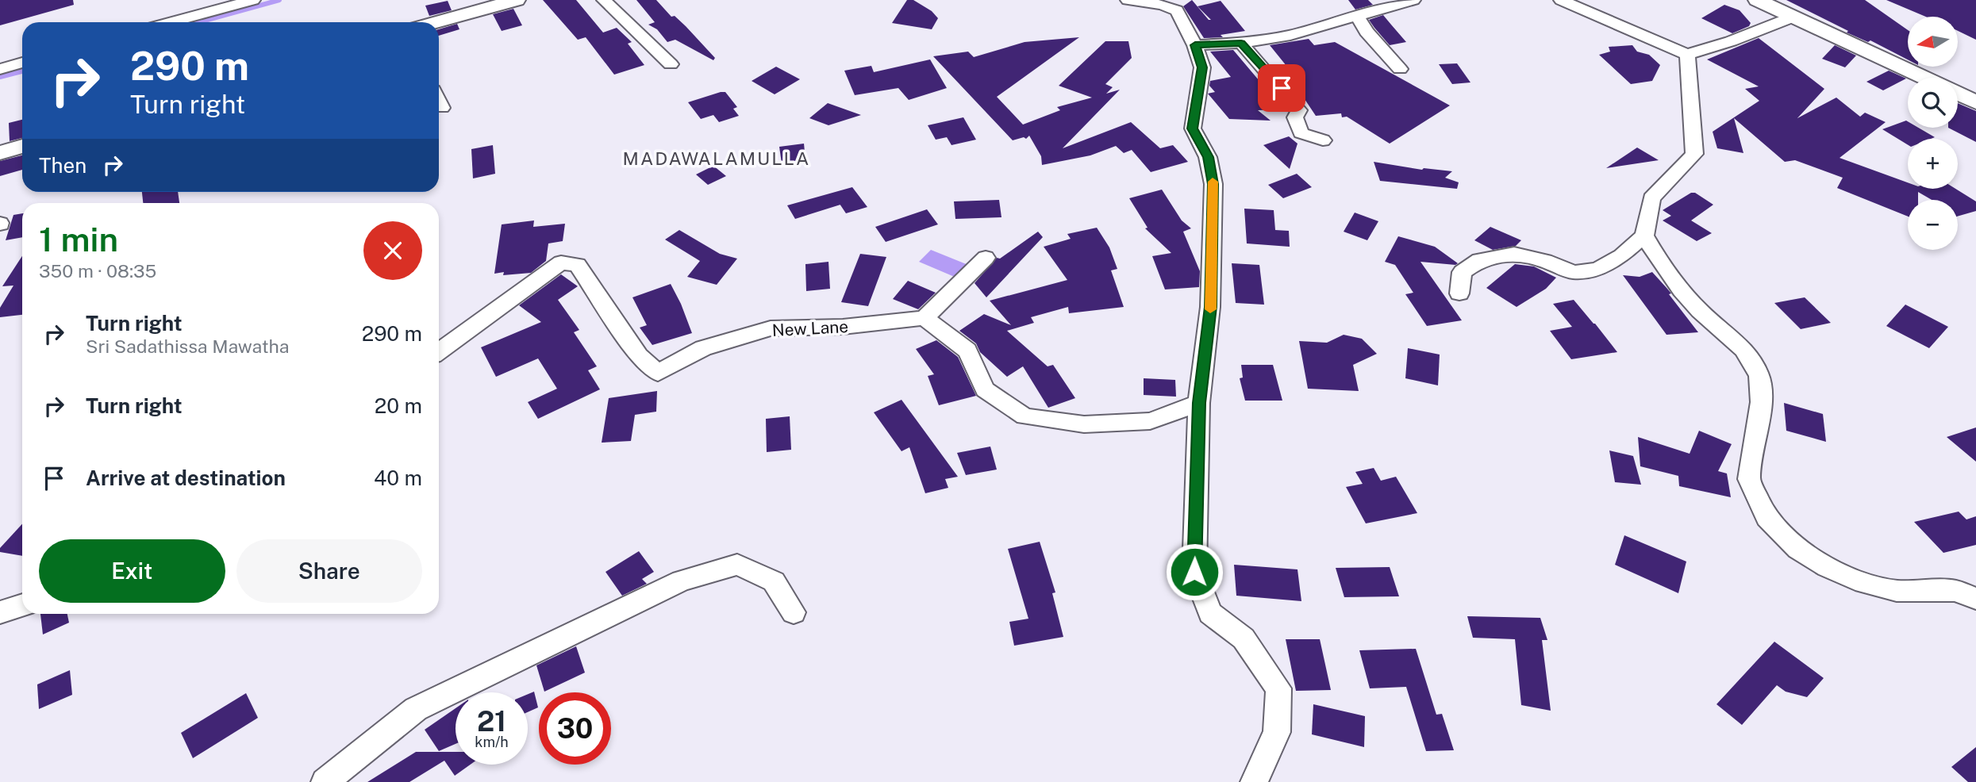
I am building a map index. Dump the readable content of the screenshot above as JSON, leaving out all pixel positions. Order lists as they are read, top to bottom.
{
  "streets": {
    "street": ["New Lane"]
  },
  "districts": ["MADAWALAMULLA"],
  "north": "left",
  "page": {
    "map_buttons": ["+", "−"],
    "turn": ["290 m", "Turn right"],
    "then": "Then",
    "heading": ["1 min", "350 m · 08:35"],
    "list": [
      {
        "name": "Turn right",
        "note": "Sri Sadathissa Mawatha",
        "value": "290 m"
      },
      {
        "name": "Turn right",
        "value": "20 m"
      },
      {
        "name": "Arrive at destination",
        "value": "40 m"
      }
    ],
    "buttons": ["Exit", "Share"],
    "speed": "21 km/h",
    "limit": "30"
  }
}
